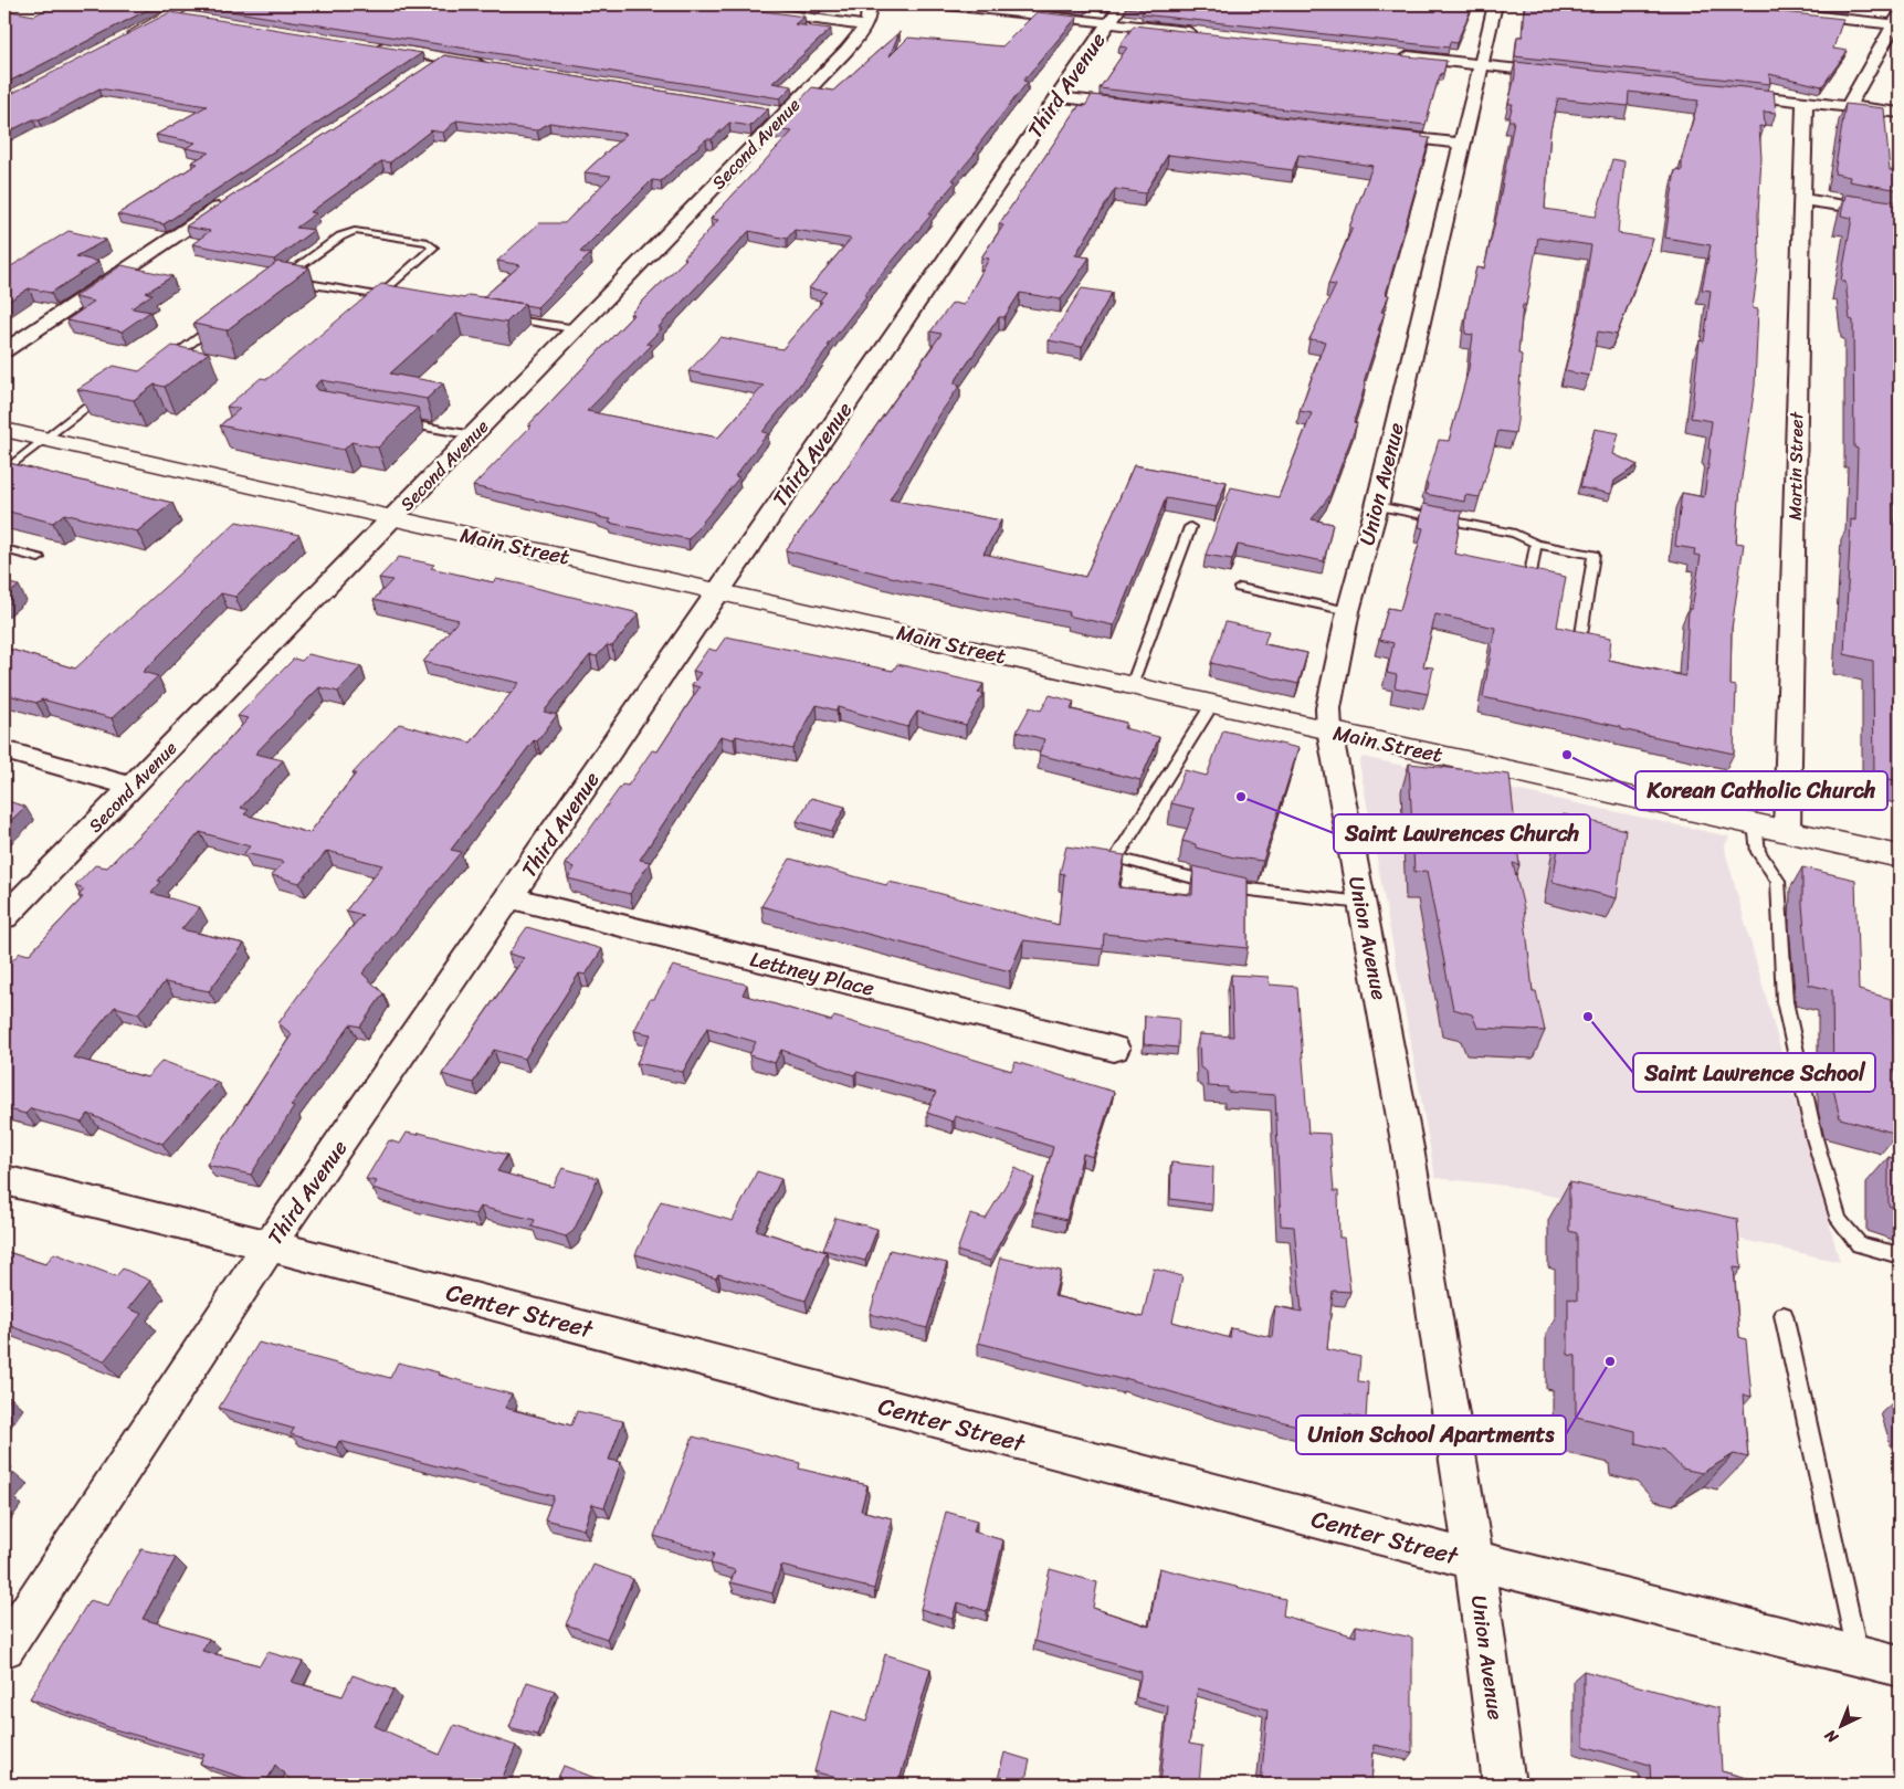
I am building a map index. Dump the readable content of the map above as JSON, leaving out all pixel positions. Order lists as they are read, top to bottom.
{
  "streets": {
    "street": [
      "Third Avenue",
      "Second Avenue",
      "Martin Street",
      "Union Avenue",
      "Main Street",
      "Lettney Place",
      "Center Street"
    ]
  },
  "crossings": [
    ["Third Avenue", "Main Street"],
    ["Third Avenue", "Lettney Place"],
    ["Third Avenue", "Center Street"],
    ["Second Avenue", "Main Street"],
    ["Martin Street", "Main Street"],
    ["Union Avenue", "Main Street"],
    ["Union Avenue", "Center Street"]
  ],
  "places": [
    "Korean Catholic Church",
    "Saint Lawrences Church",
    "Saint Lawrence School",
    "Union School Apartments"
  ],
  "north": "bottom left"
}
